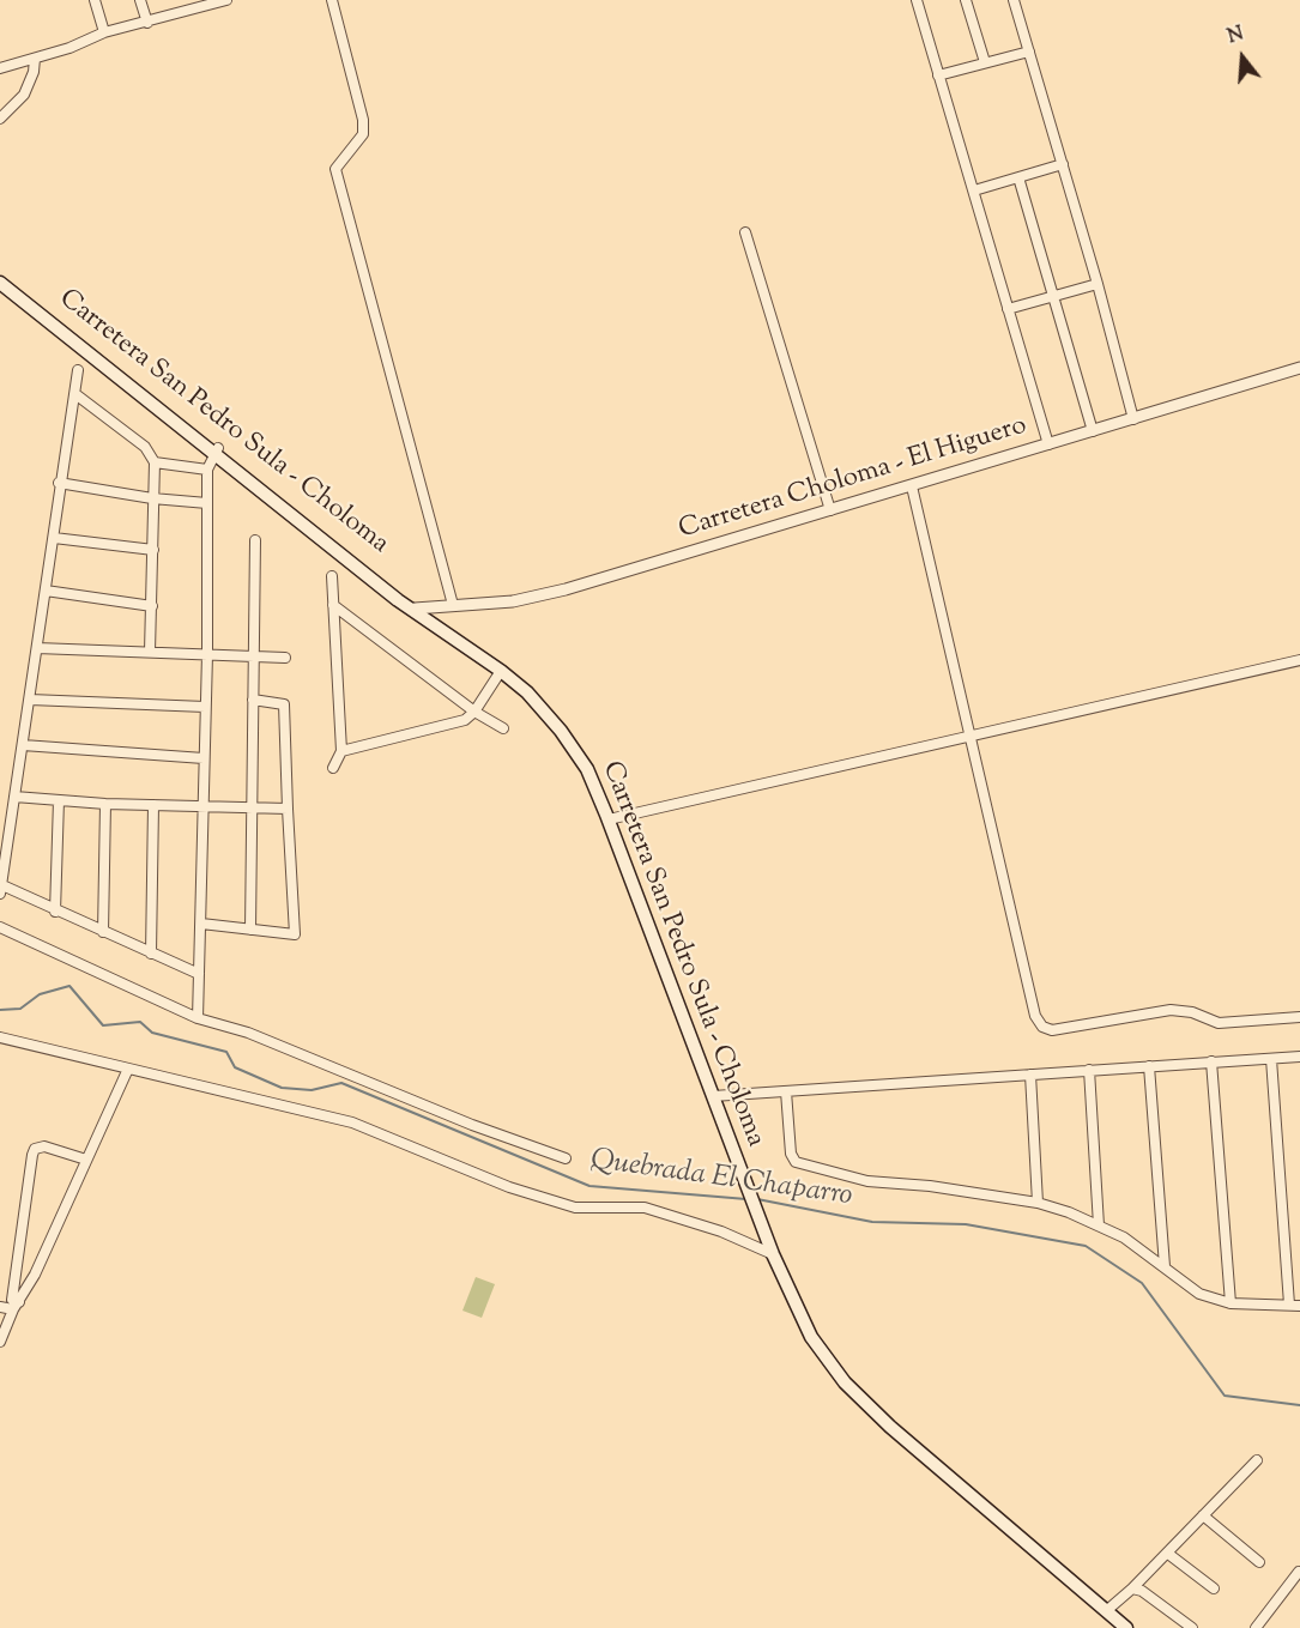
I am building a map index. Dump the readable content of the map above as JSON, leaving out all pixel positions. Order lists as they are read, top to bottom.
{
  "streets": {
    "main road": ["Carretera San Pedro Sula - Choloma"],
    "street": ["Carretera Choloma - El Higuero"]
  },
  "crossings": [
    ["Carretera San Pedro Sula - Choloma", "Carretera Choloma - El Higuero"]
  ],
  "water": ["Quebrada El Chaparro"],
  "north": "top"
}
